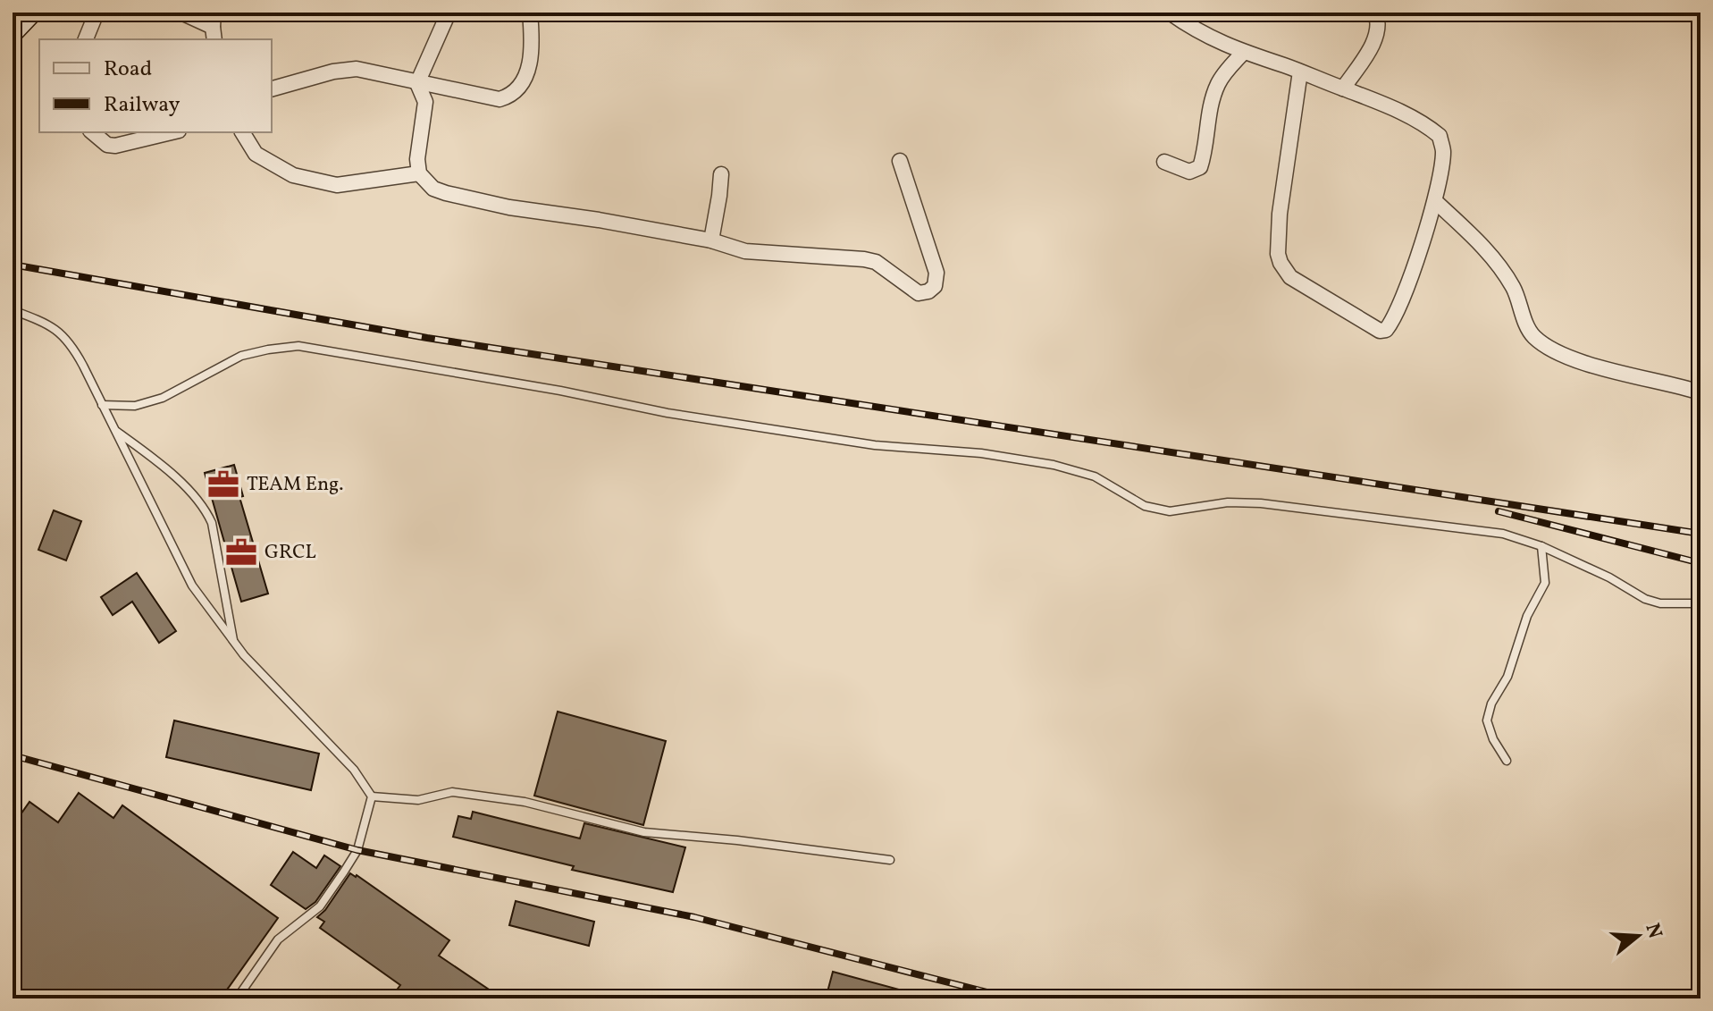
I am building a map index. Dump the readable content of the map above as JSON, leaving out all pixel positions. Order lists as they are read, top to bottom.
{
  "places": {
    "office": ["TEAM Eng.", "GRCL"]
  },
  "legend": ["Road", "Railway"],
  "north": "right"
}
